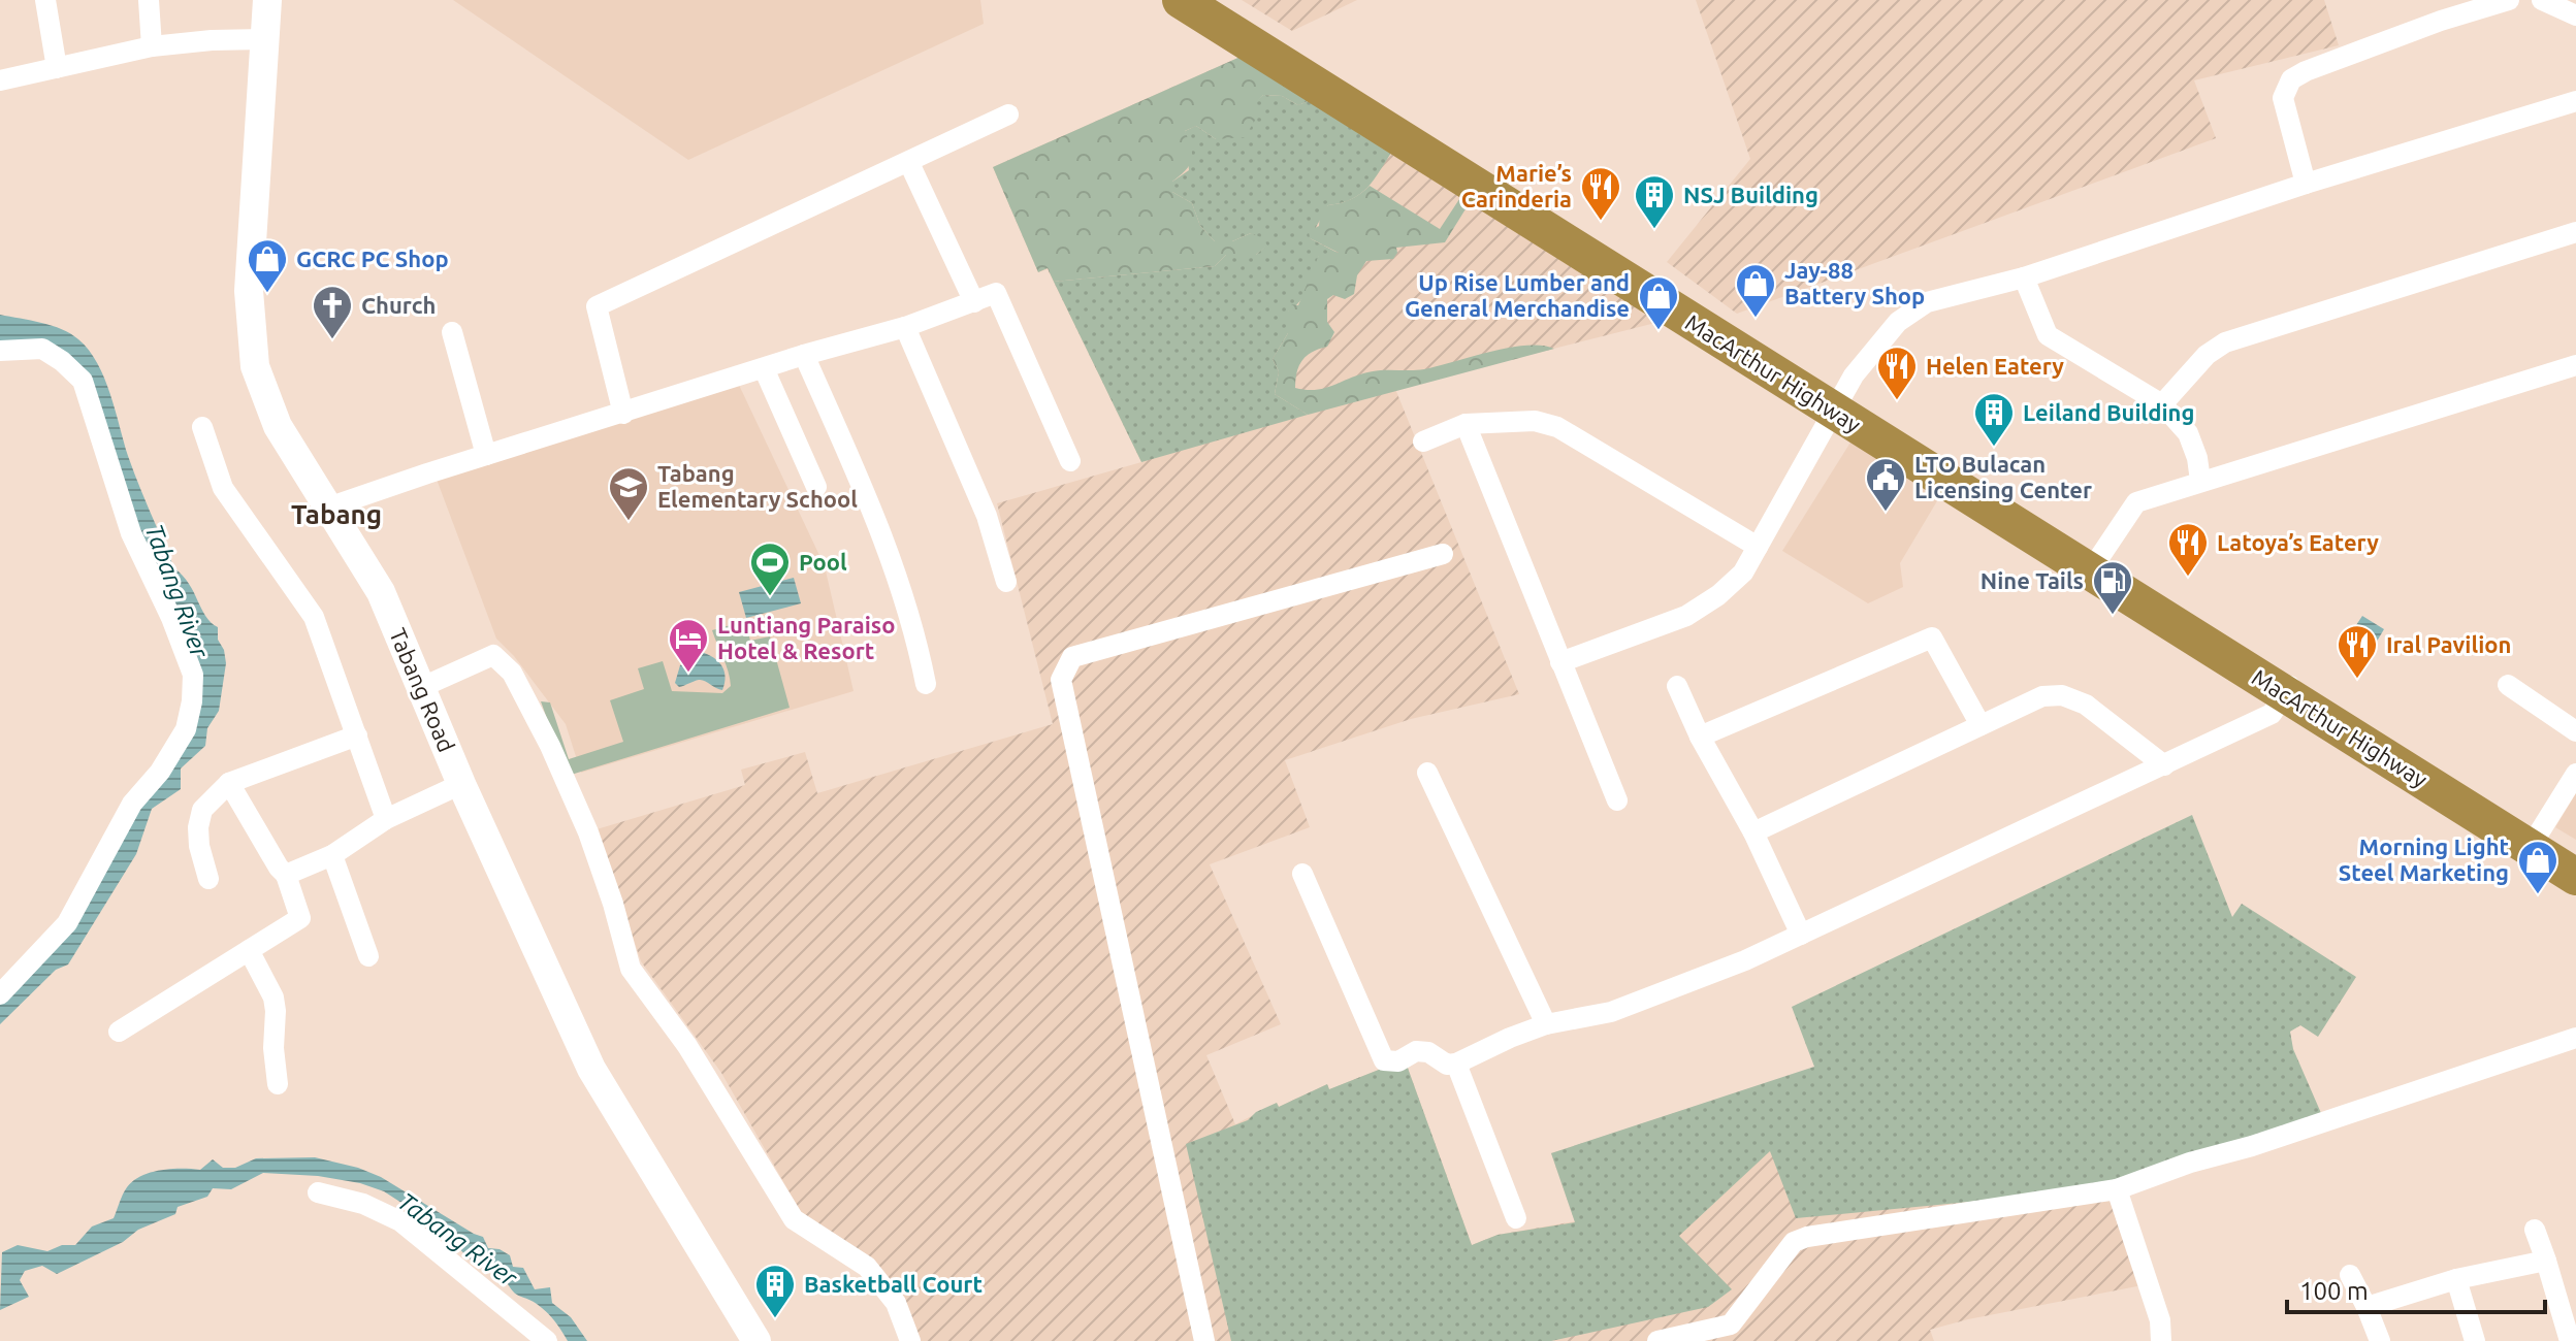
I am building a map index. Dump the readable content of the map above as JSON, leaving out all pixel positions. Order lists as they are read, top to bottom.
{
  "streets": {
    "highway": ["MacArthur Highway"],
    "main road": ["Tabang Road"]
  },
  "districts": ["Tabang"],
  "water": ["Tabang River"],
  "places": {
    "restaurant": [
      "Marie’s Carinderia",
      "Helen Eatery",
      "Latoya’s Eatery",
      "Iral Pavilion"
    ],
    "building": ["NSJ Building", "Leiland Building", "Basketball Court"],
    "shop": [
      "GCRC PC Shop",
      "Jay-88 Battery Shop",
      "Up Rise Lumber and General Merchandise",
      "Morning Light Steel Marketing"
    ],
    "church": ["Church"],
    "public building": ["LTO Bulacan Licensing Center"],
    "school or university": ["Tabang Elementary School"],
    "sports": ["Pool"],
    "fuel station": ["Nine Tails"],
    "hotel": ["Luntiang Paraiso Hotel & Resort"]
  },
  "scale_bar": "100 m"
}
